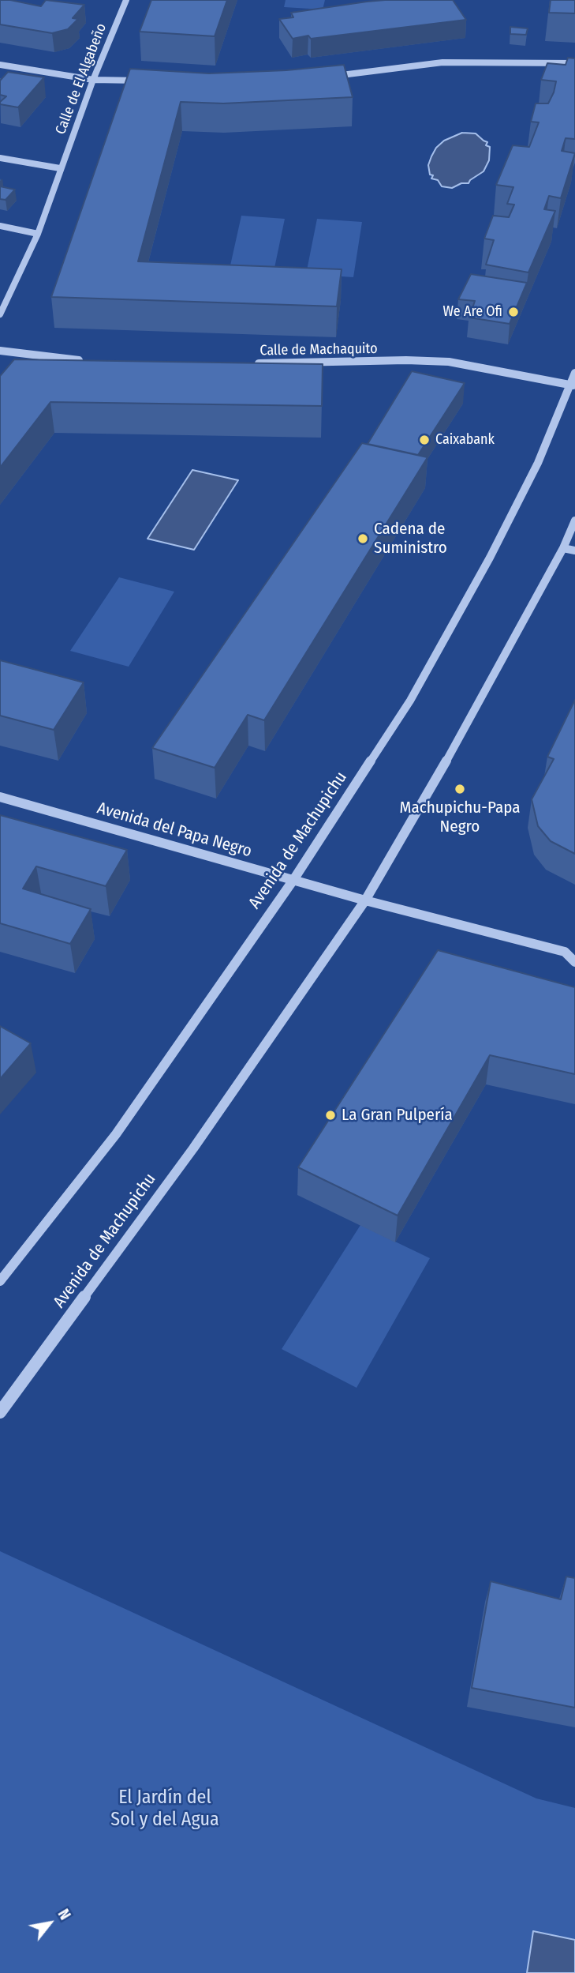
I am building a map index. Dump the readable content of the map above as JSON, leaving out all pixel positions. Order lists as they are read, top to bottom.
{
  "streets": {
    "street": [
      "Calle de El Algabeño",
      "Calle de Machaquito",
      "Avenida del Papa Negro",
      "Avenida de Machupichu"
    ]
  },
  "crossings": [
    ["Calle de Machaquito", "Avenida de Machupichu"],
    ["Avenida del Papa Negro", "Avenida de Machupichu"]
  ],
  "parks": ["El Jardín del Sol y del Agua"],
  "places": [
    "We Are Ofi",
    "Caixabank",
    "Cadena de Suministro",
    "Machupichu-Papa Negro",
    "La Gran Pulpería"
  ],
  "north": "top right"
}
